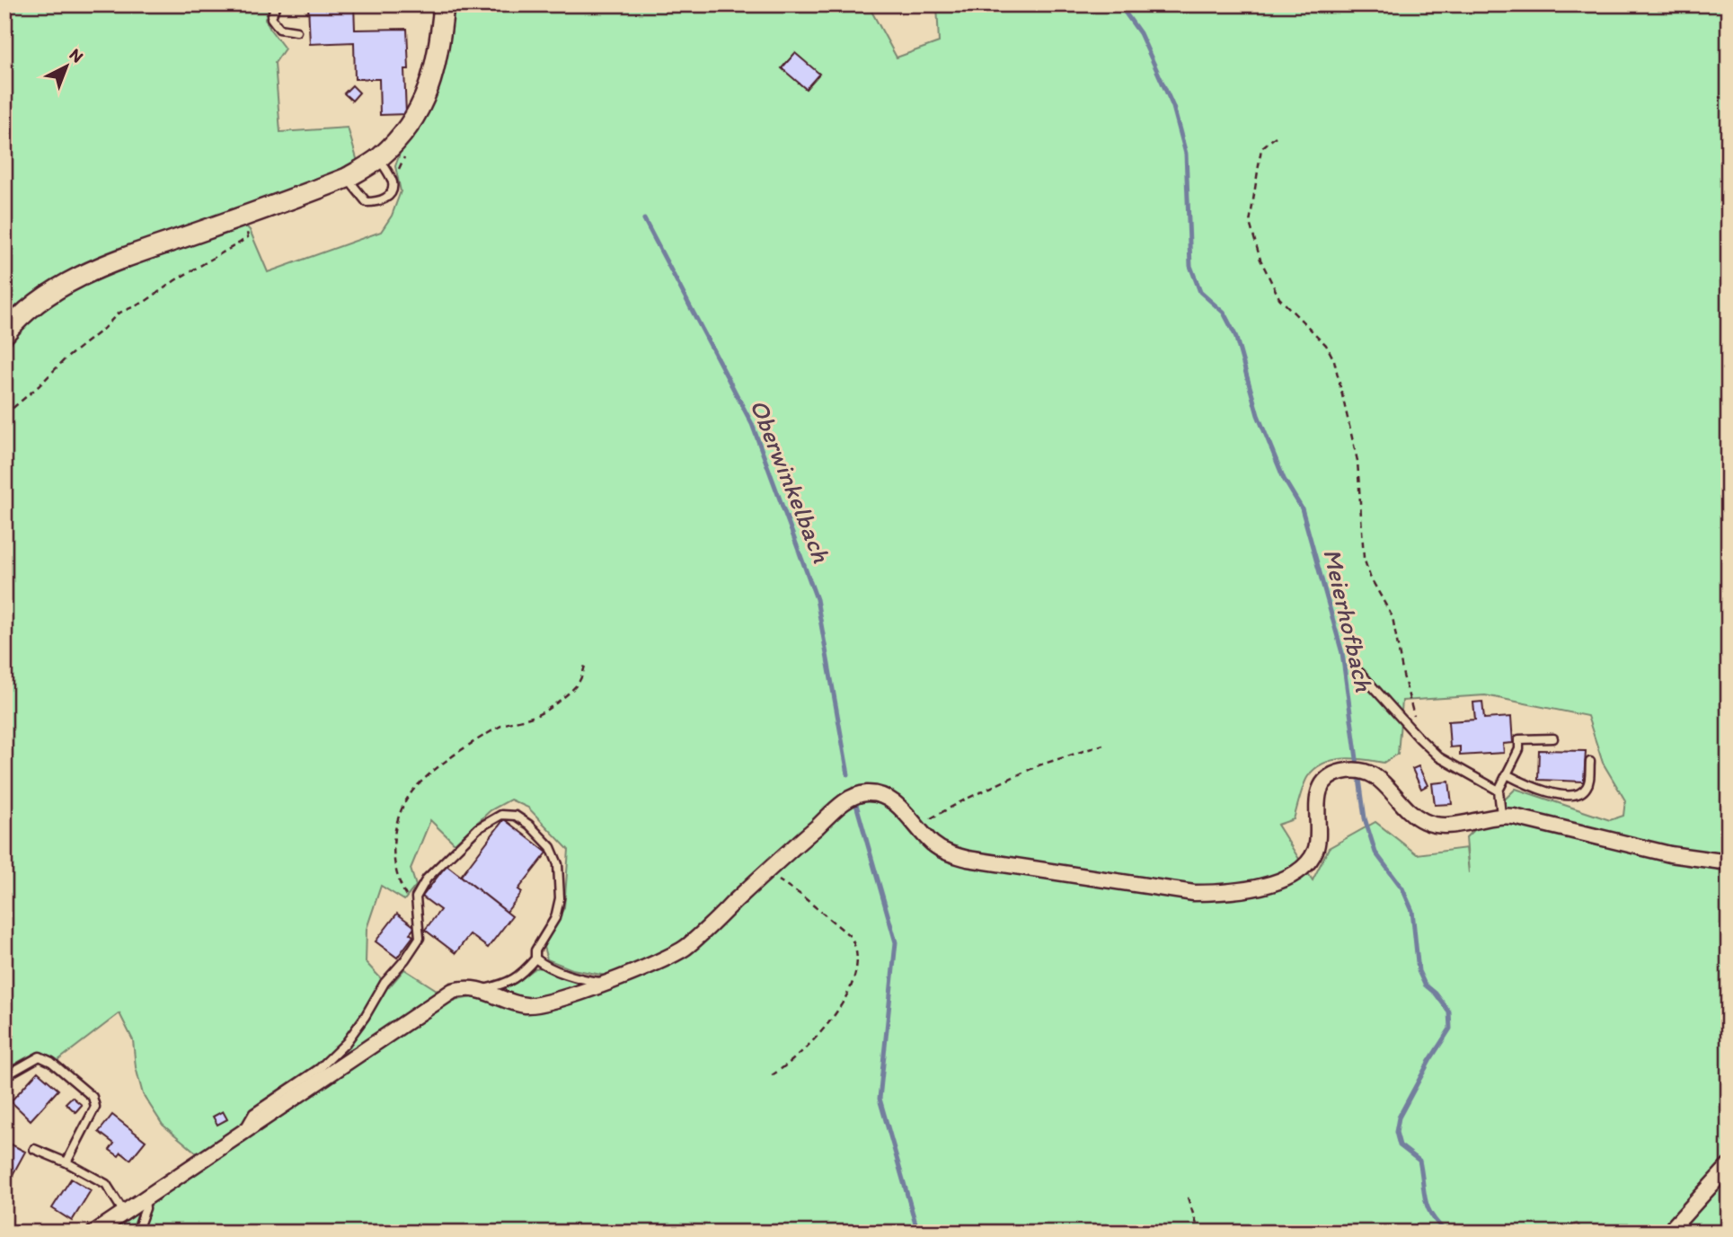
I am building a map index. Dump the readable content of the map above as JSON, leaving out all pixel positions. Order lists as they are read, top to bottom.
{
  "water": ["Oberwinkelbach", "Meierhofbach"],
  "north": "top right"
}
